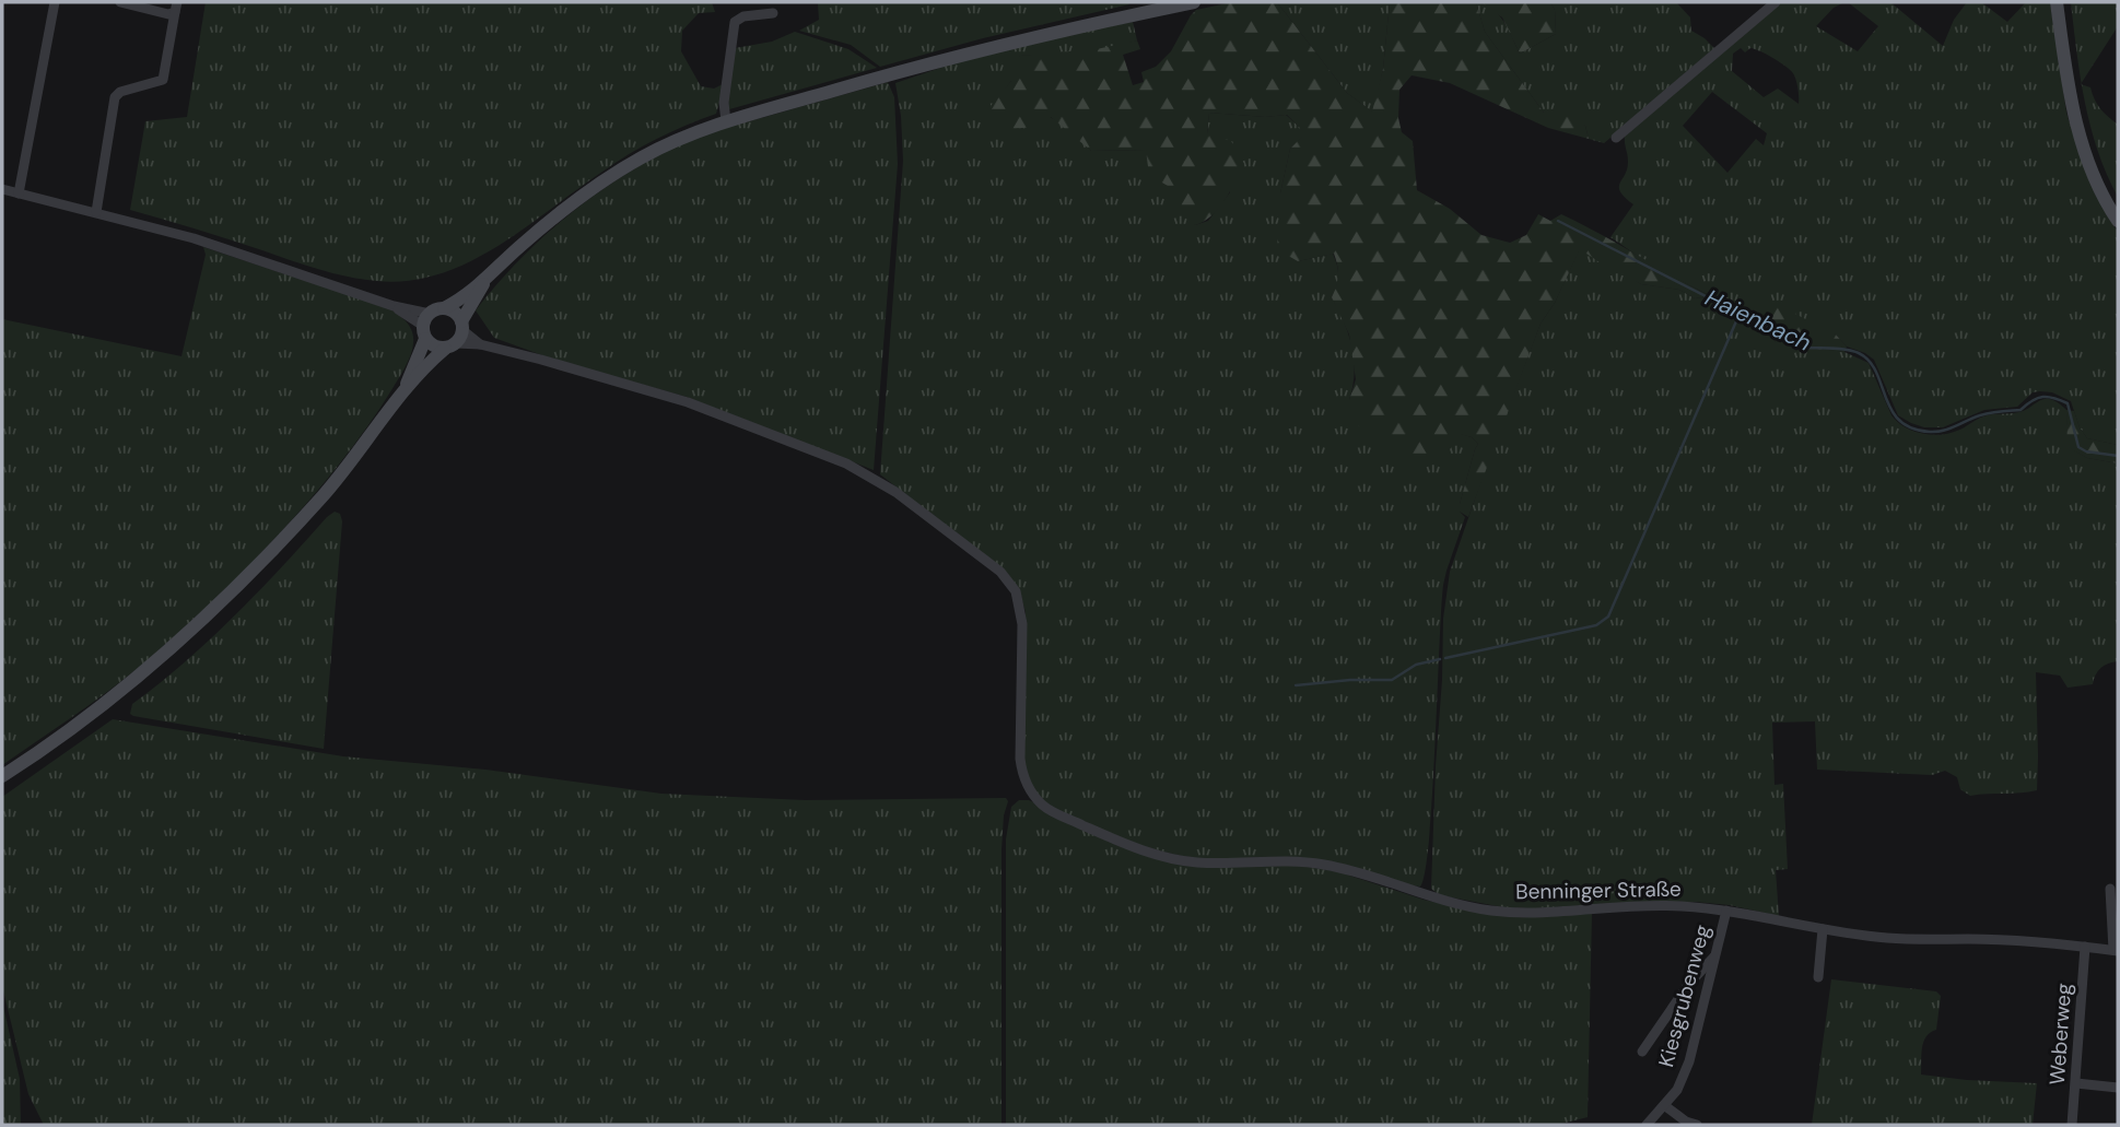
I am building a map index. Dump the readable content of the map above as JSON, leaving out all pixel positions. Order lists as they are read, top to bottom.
{
  "streets": {
    "street": ["Benninger Straße", "Kiesgrubenweg", "Weberweg"]
  },
  "crossings": [
    ["Benninger Straße", "Kiesgrubenweg"],
    ["Benninger Straße", "Weberweg"]
  ],
  "water": ["Haienbach"]
}
